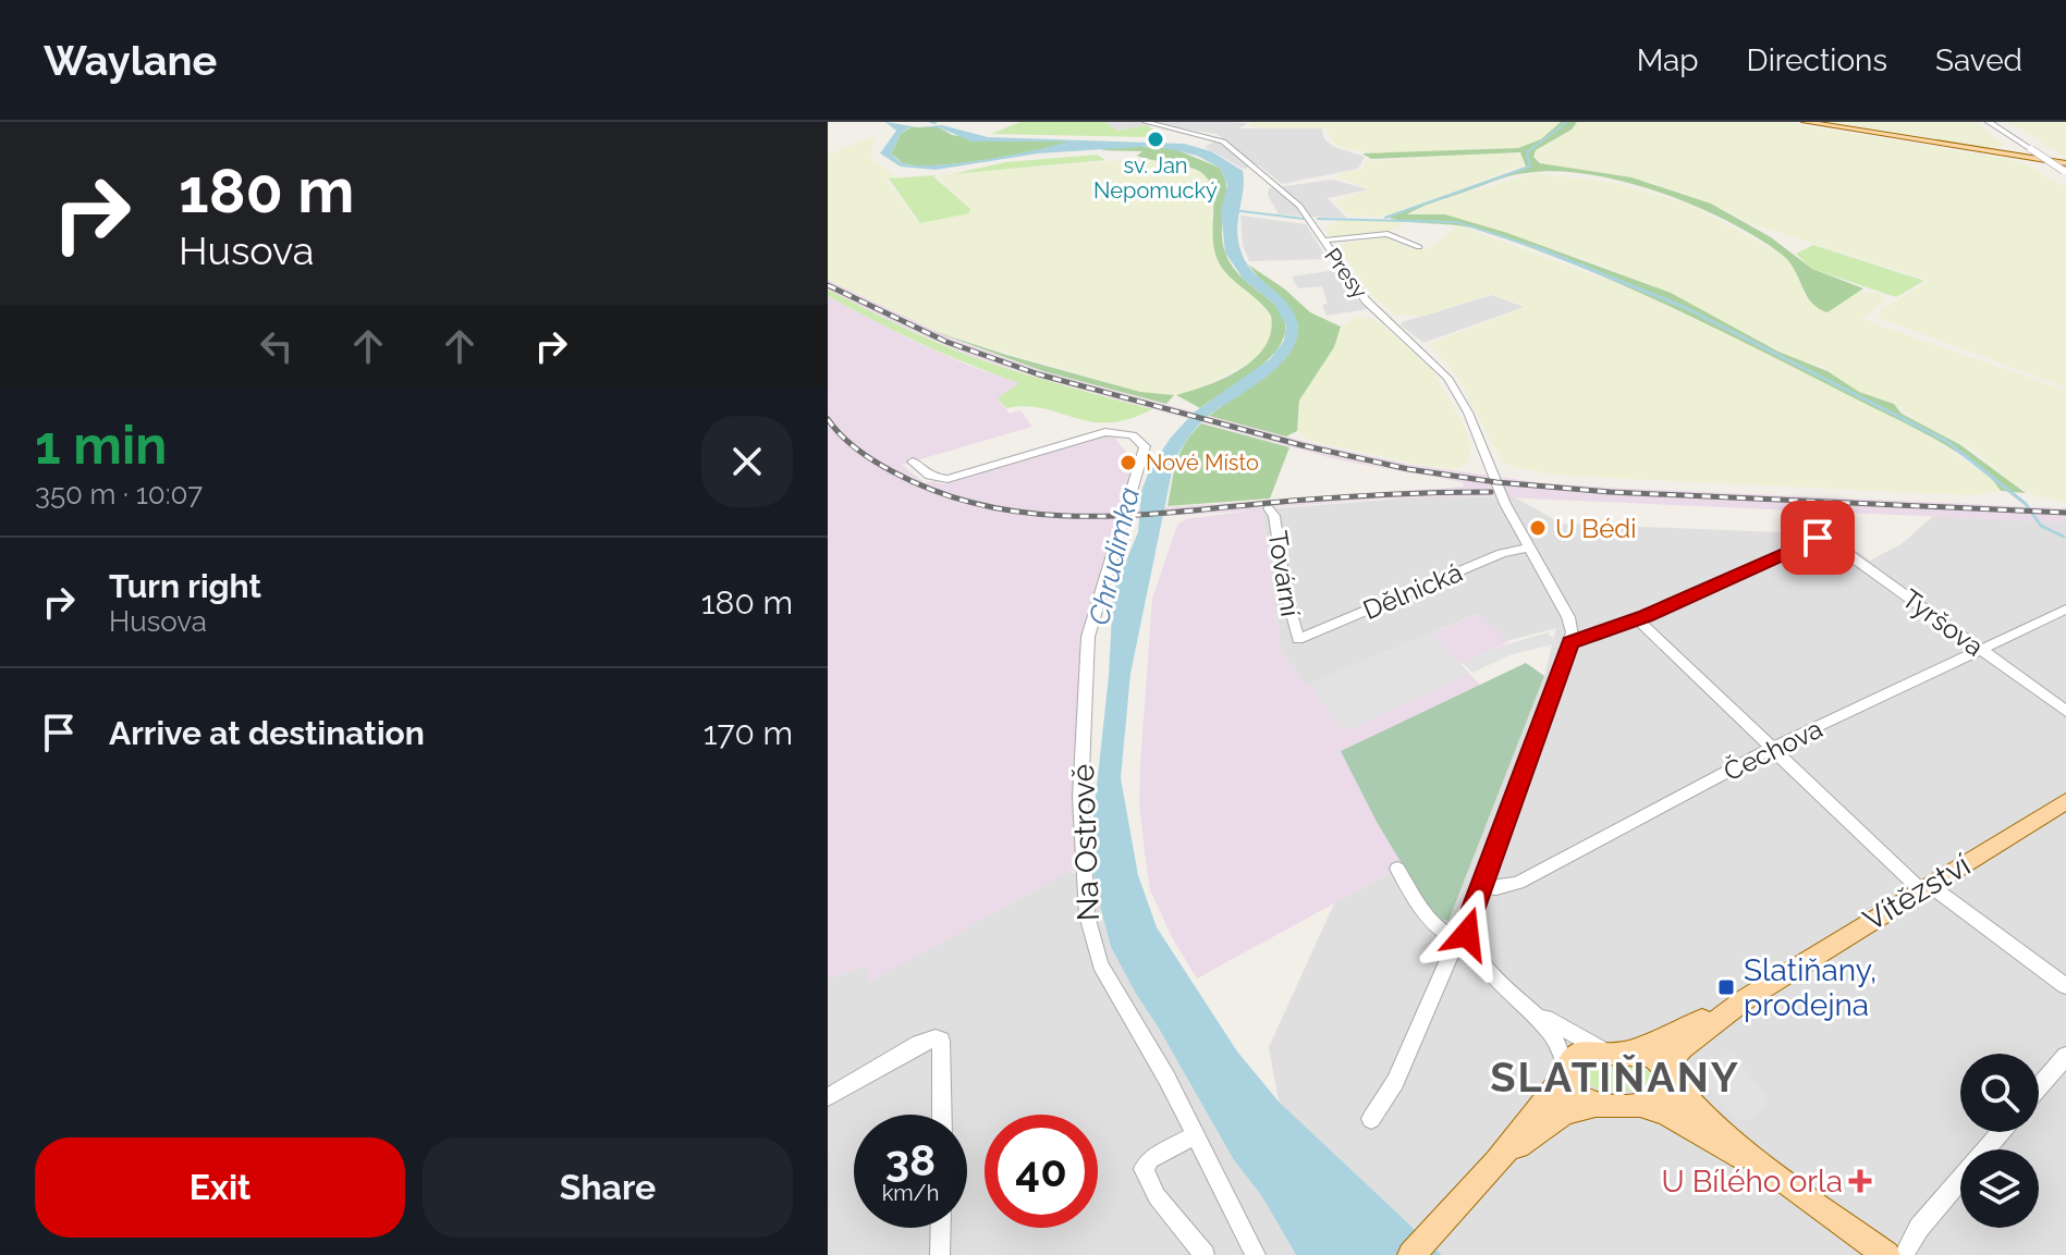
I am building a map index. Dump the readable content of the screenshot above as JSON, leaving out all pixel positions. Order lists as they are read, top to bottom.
{
  "streets": {
    "main road": ["Vítězství"],
    "street": [
      "Presy",
      "Tovární",
      "Dělnická",
      "Tyršova",
      "Čechova",
      "Na Ostrově"
    ]
  },
  "crossings": [
    ["Presy", "Dělnická"],
    ["Tovární", "Dělnická"],
    ["Tyršova", "Čechova"]
  ],
  "districts": ["SLATIŇANY"],
  "water": ["Chrudimka"],
  "places": {
    "other": ["sv. Jan Nepomucký", "Nové Místo", "U Bédi"],
    "transit": ["Slatiňany, prodejna"],
    "health": ["U Bílého orla"]
  },
  "page": {
    "header": "Waylane",
    "nav": ["Map", "Directions", "Saved"],
    "turn": ["180 m", "Husova"],
    "heading": ["1 min", "350 m · 10:07"],
    "list": [
      {
        "name": "Turn right",
        "note": "Husova",
        "value": "180 m"
      },
      {
        "name": "Arrive at destination",
        "value": "170 m"
      }
    ],
    "speed": "38 km/h",
    "limit": "40",
    "buttons": ["Exit", "Share"]
  }
}
